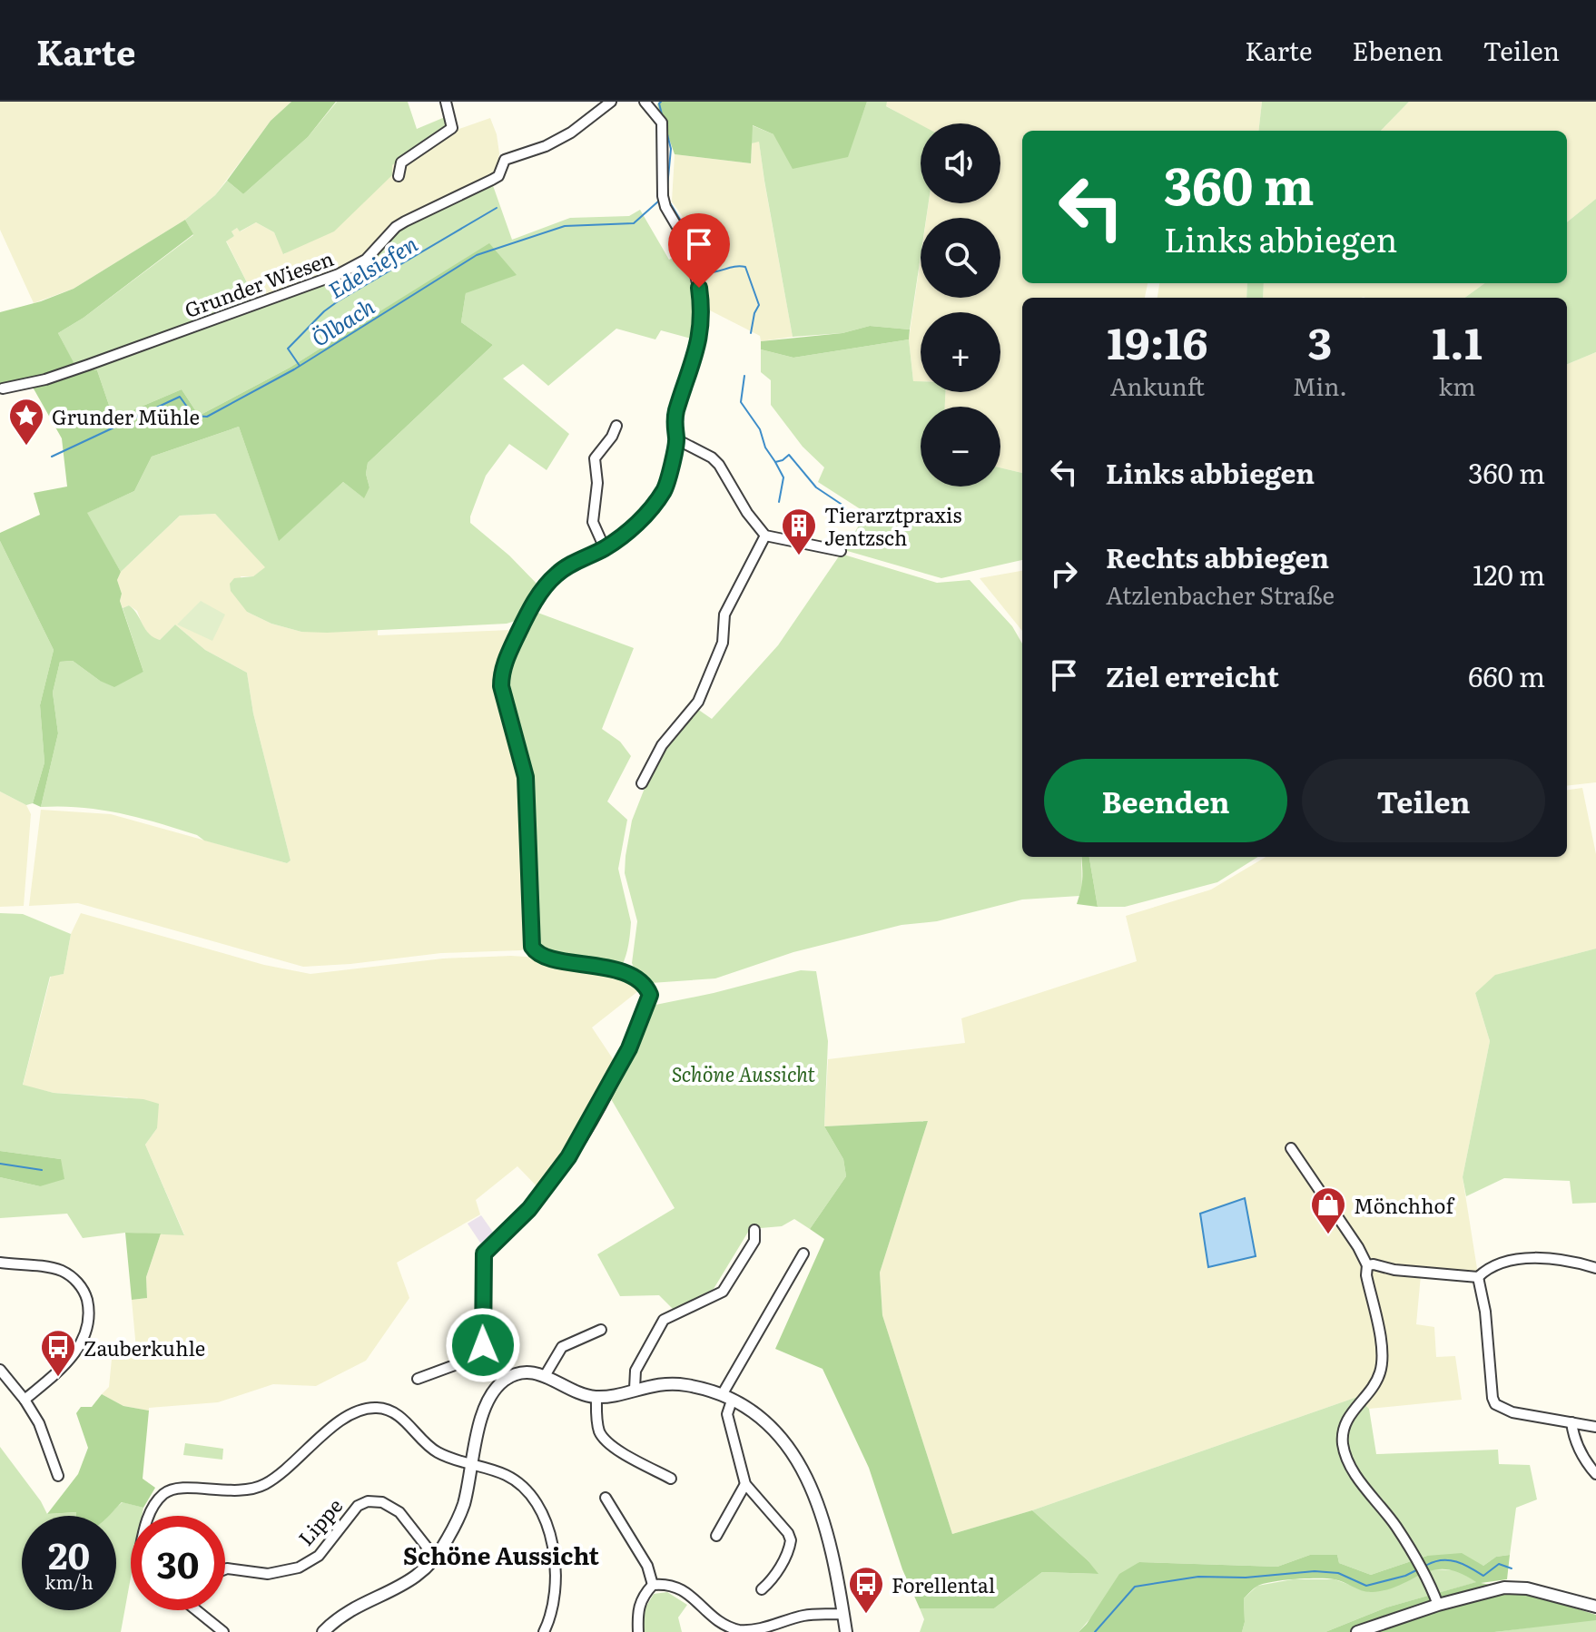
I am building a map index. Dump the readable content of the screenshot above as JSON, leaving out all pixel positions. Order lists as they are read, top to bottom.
{
  "streets": {
    "street": ["Grunder Wiesen", "Lippe"]
  },
  "districts": ["Schöne Aussicht"],
  "water": ["Edelsiefen", "Ölbach"],
  "parks": ["Schöne Aussicht"],
  "places": {
    "place": ["Grunder Mühle"],
    "building": ["Tierarztpraxis Jentzsch"],
    "shop": ["Mönchhof"],
    "bus stop": ["Zauberkuhle", "Forellental"]
  },
  "page": {
    "header": "Karte",
    "nav": ["Karte", "Ebenen", "Teilen"],
    "map_buttons": ["+", "−"],
    "turn": ["360 m", "Links abbiegen"],
    "eta": [
      "19:16",
      "Ankunft",
      "3",
      "Min.",
      "1.1",
      "km"
    ],
    "list": [
      {
        "name": "Links abbiegen",
        "value": "360 m"
      },
      {
        "name": "Rechts abbiegen",
        "note": "Atzlenbacher Straße",
        "value": "120 m"
      },
      {
        "name": "Ziel erreicht",
        "value": "660 m"
      }
    ],
    "buttons": ["Beenden", "Teilen"],
    "speed": "20 km/h",
    "limit": "30"
  }
}
